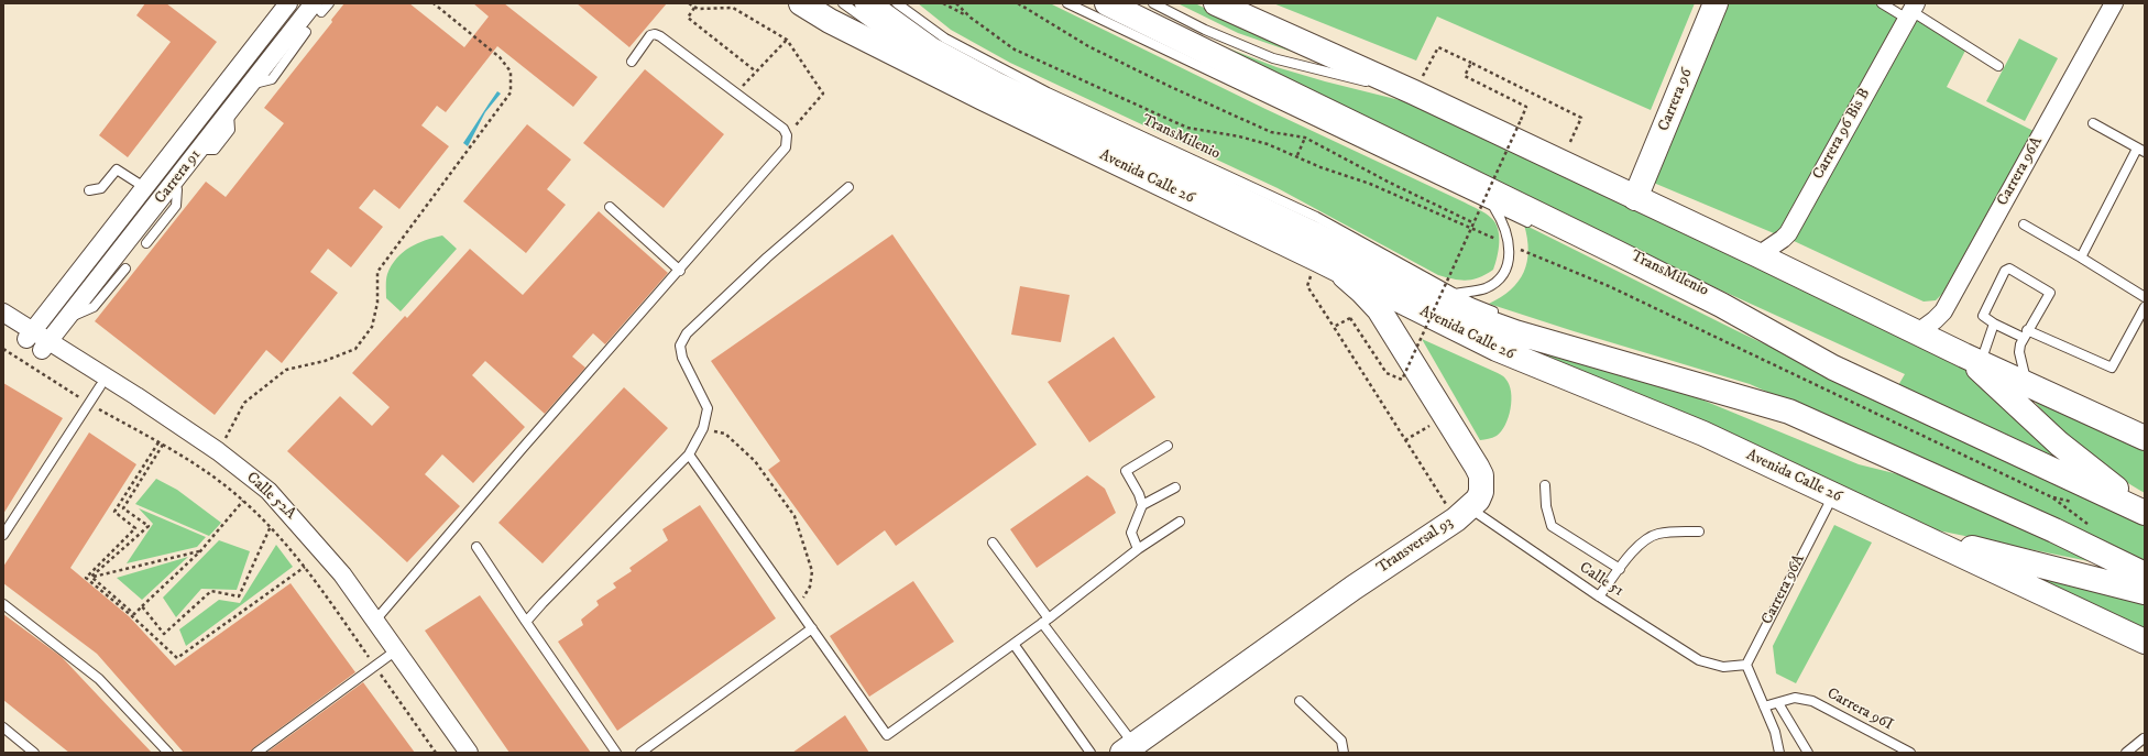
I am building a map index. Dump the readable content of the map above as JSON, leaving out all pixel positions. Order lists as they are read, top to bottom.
{
  "streets": {
    "main road": ["Carrera 96", "Avenida Calle 26", "Transversal 93"],
    "street": [
      "Carrera 96 Bis B",
      "Carrera 96A",
      "Carrera 91",
      "Calle 52A"
    ],
    "lane": ["TransMilenio", "Calle 51", "Carrera 96I"]
  },
  "crossings": [
    ["Carrera 96A", "Avenida Calle 26"],
    ["Carrera 96A", "Calle 51"],
    ["Carrera 91", "Calle 52A"],
    ["Avenida Calle 26", "Transversal 93"],
    ["Transversal 93", "Calle 51"]
  ]
}
